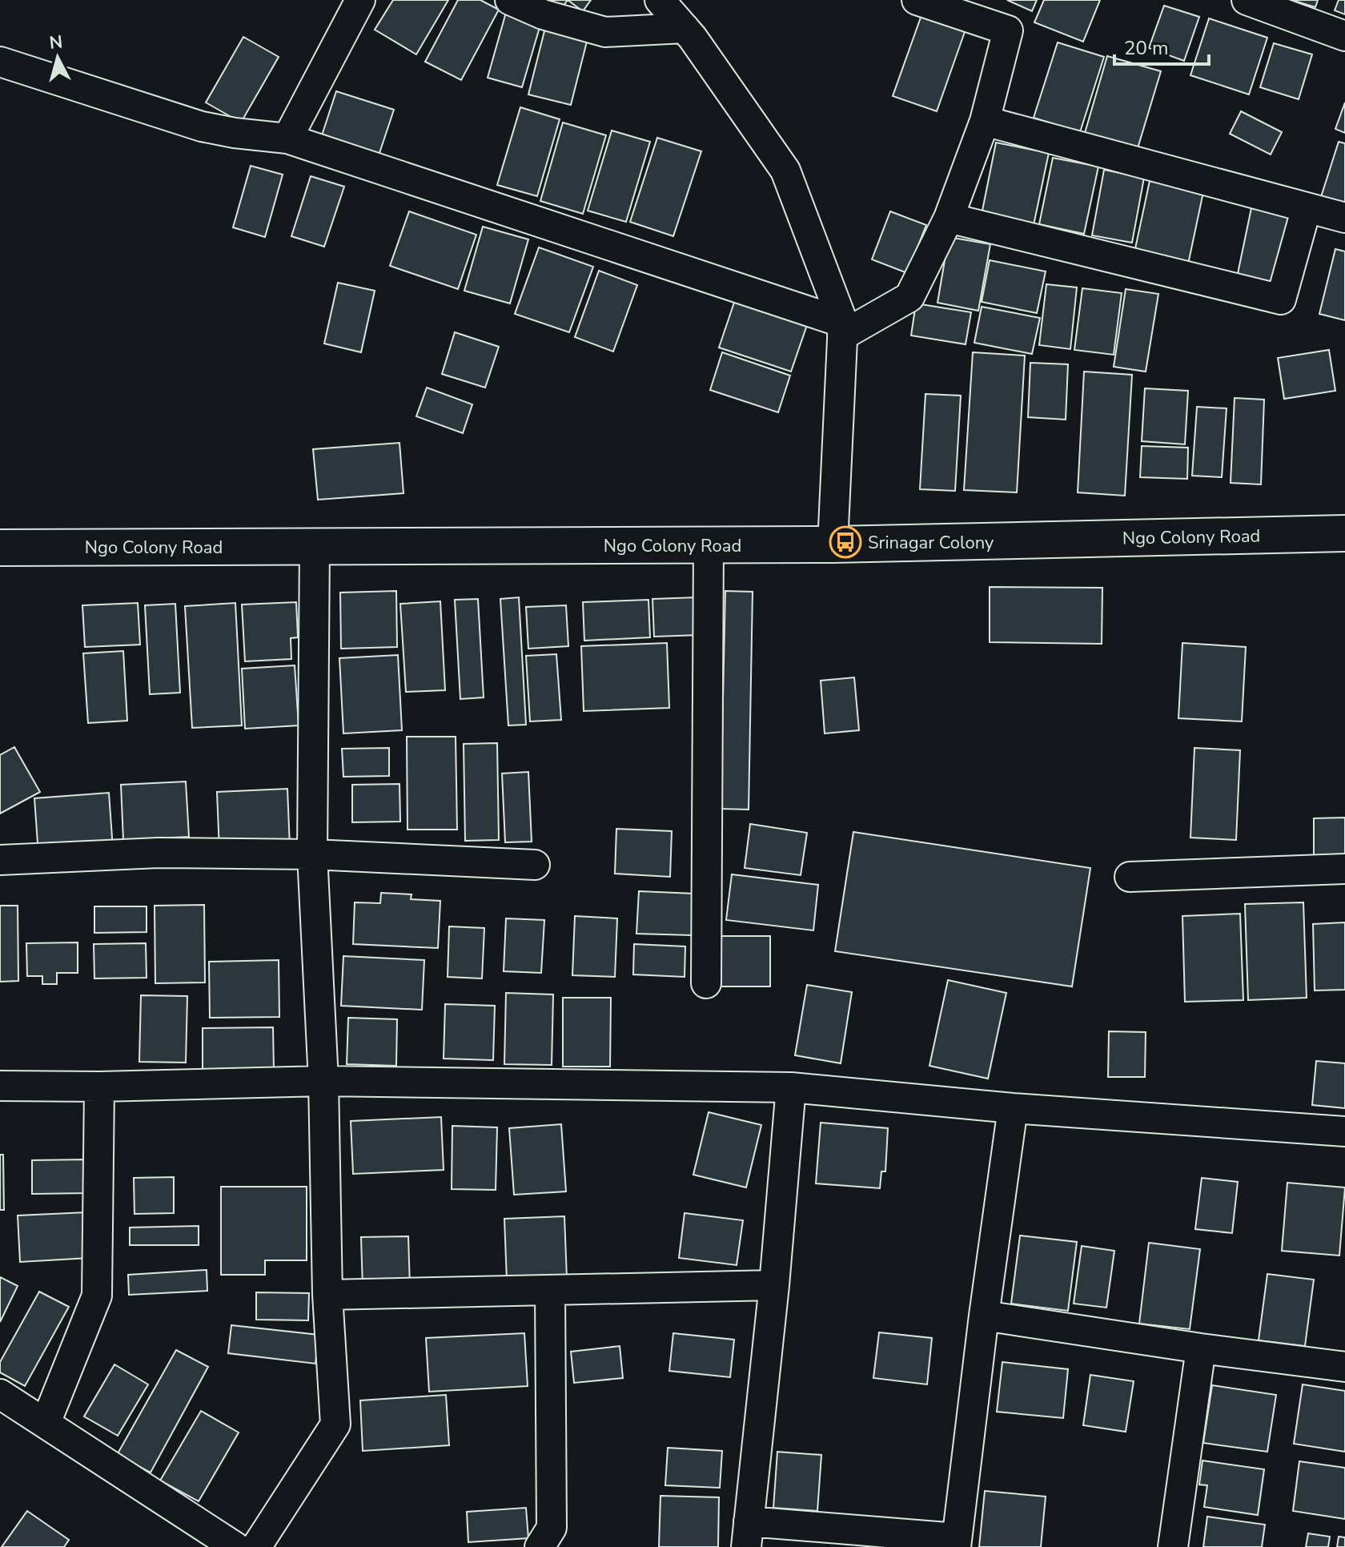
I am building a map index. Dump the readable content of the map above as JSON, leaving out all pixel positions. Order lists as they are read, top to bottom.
{
  "streets": {
    "street": ["Ngo Colony Road"]
  },
  "places": {
    "bus stop": ["Srinagar Colony"]
  },
  "scale_bar": "20 m",
  "north": "top"
}
